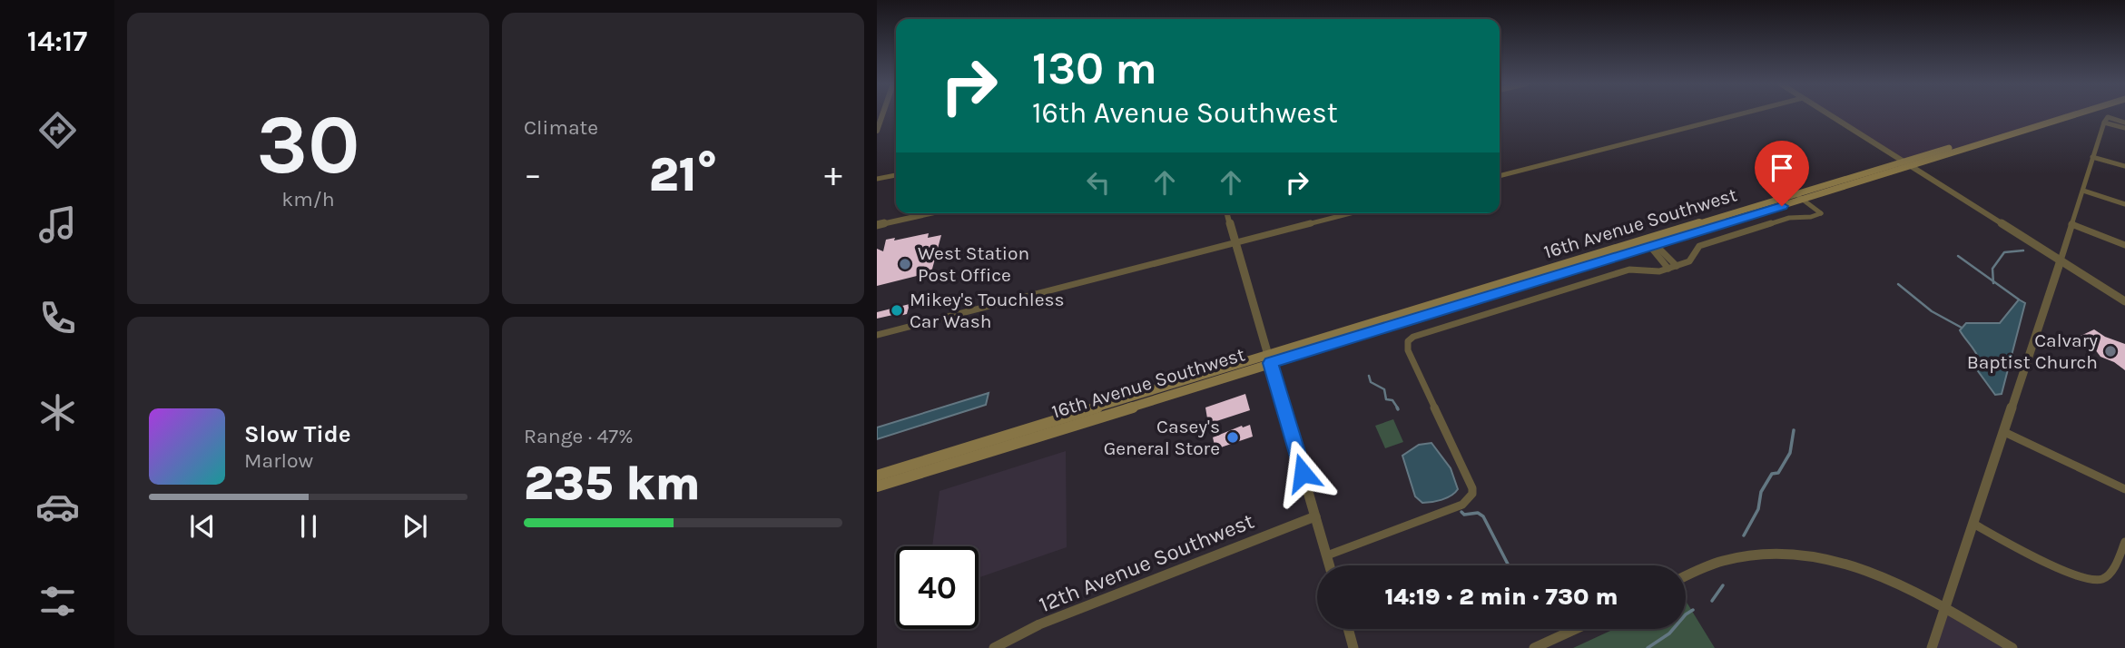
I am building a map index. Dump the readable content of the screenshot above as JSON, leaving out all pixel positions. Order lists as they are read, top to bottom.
{
  "streets": {
    "main road": ["16th Avenue Southwest"],
    "street": ["12th Avenue Southwest"]
  },
  "places": [
    "West Station Post Office",
    "Mikey's Touchless Car Wash",
    "Calvary Baptist Church",
    "Casey's General Store"
  ],
  "page": {
    "tabs": "14:17",
    "tile": [
      ["30", "km/h"],
      "Climate",
      ["Range · 47%", "235 km"]
    ],
    "turn": ["130 m", "16th Avenue Southwest"],
    "heat": ["−", "21°", "+"],
    "song": ["Slow Tide", "Marlow"],
    "limit": "40",
    "trip": "14:19 · 2 min · 730 m"
  }
}
